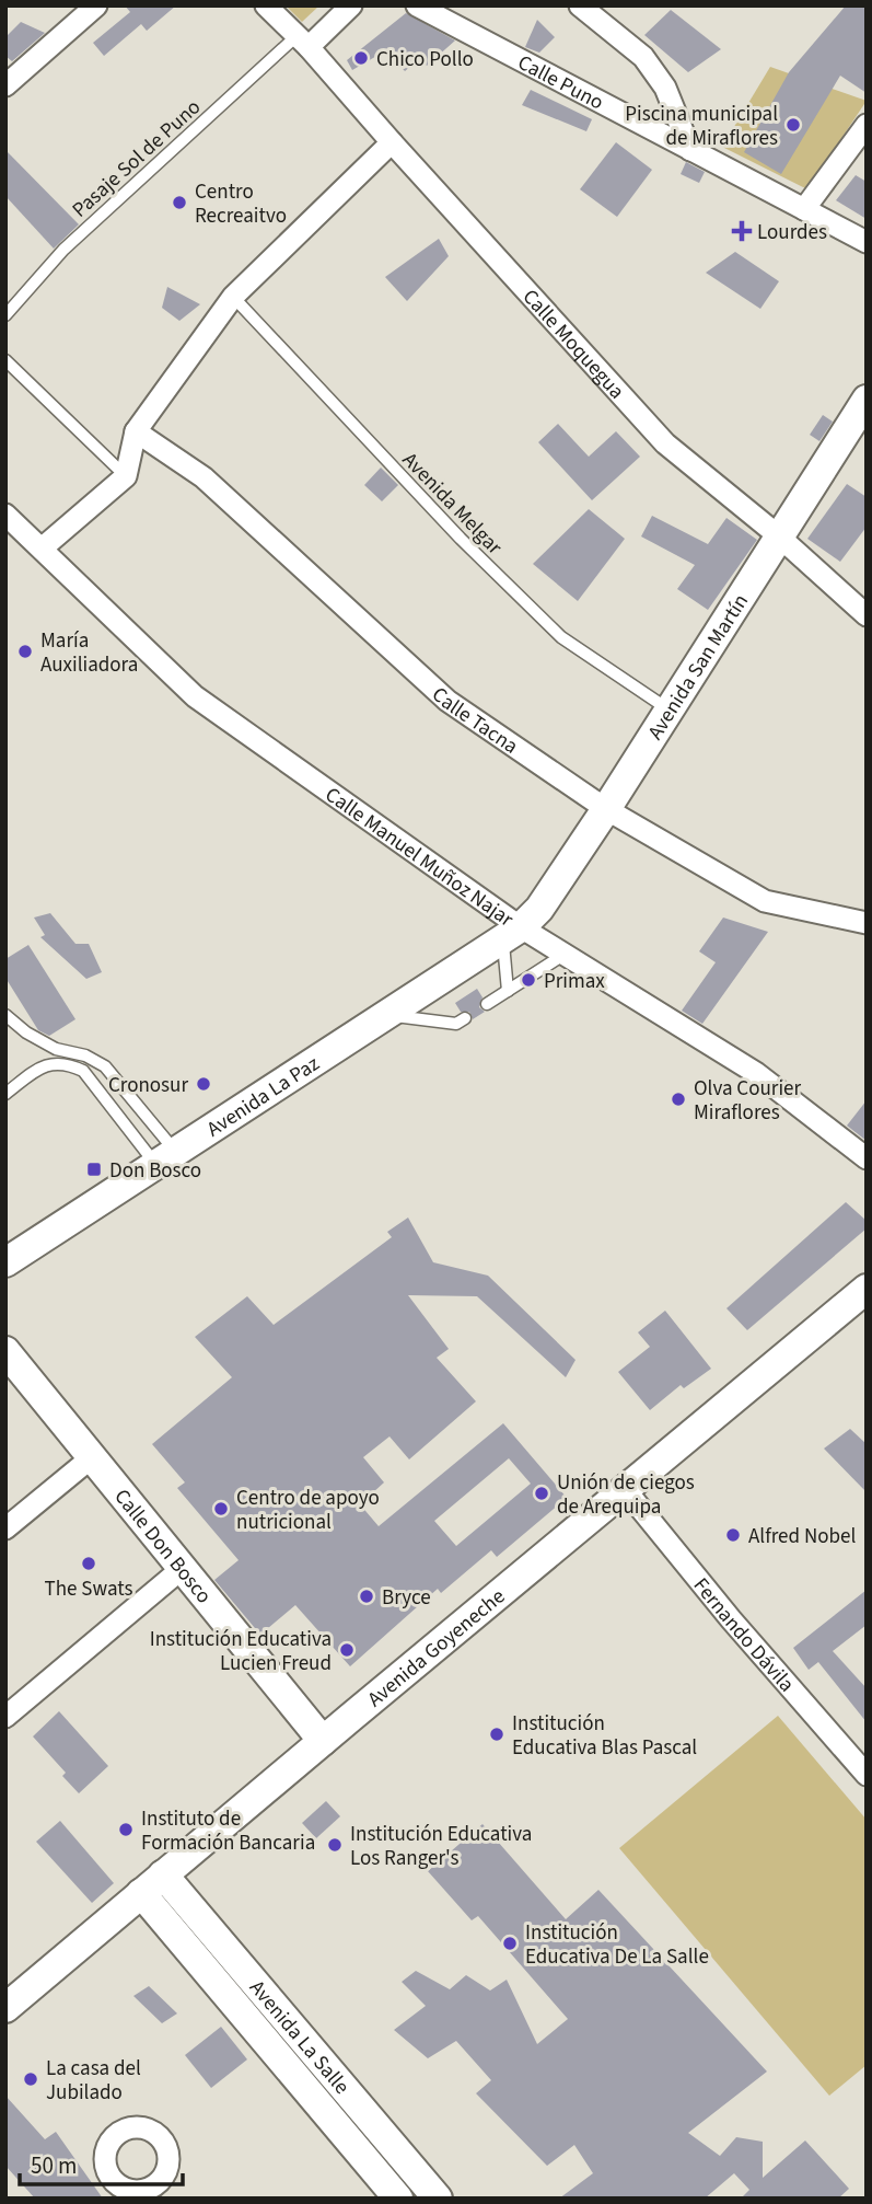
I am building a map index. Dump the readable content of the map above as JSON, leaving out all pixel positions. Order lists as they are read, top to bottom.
{
  "streets": {
    "street": [
      "Calle Puno",
      "Calle Moquegua",
      "Avenida San Martín",
      "Calle Tacna",
      "Calle Manuel Muñoz Najar",
      "Avenida La Paz",
      "Calle Don Bosco",
      "Fernando Dávila",
      "Avenida Goyeneche",
      "Avenida La Salle"
    ],
    "lane": ["Pasaje Sol de Puno", "Avenida Melgar"]
  },
  "crossings": [
    ["Pasaje Sol de Puno", "Calle Moquegua"],
    ["Calle Moquegua", "Avenida San Martín"],
    ["Avenida Melgar", "Avenida San Martín"],
    ["Avenida San Martín", "Calle Tacna"],
    ["Avenida San Martín", "Calle Manuel Muñoz Najar"],
    ["Avenida San Martín", "Avenida La Paz"],
    ["Calle Manuel Muñoz Najar", "Avenida La Paz"],
    ["Calle Don Bosco", "Avenida Goyeneche"],
    ["Fernando Dávila", "Avenida Goyeneche"],
    ["Avenida Goyeneche", "Avenida La Salle"]
  ],
  "places": {
    "other": [
      "Chico Pollo",
      "Piscina municipal de Miraflores",
      "Centro Recreaitvo",
      "María Auxiliadora",
      "Primax",
      "Cronosur",
      "Olva Courier Miraflores",
      "Unión de ciegos de Arequipa",
      "Centro de apoyo nutricional",
      "Alfred Nobel",
      "The Swats",
      "Bryce",
      "Institución Educativa Lucien Freud",
      "Institución Educativa Blas Pascal",
      "Instituto de Formación Bancaria",
      "Institución Educativa Los Ranger's",
      "Institución Educativa De La Salle",
      "La casa del Jubilado"
    ],
    "health": ["Lourdes"],
    "transit": ["Don Bosco"]
  },
  "scale_bar": "50 m"
}
